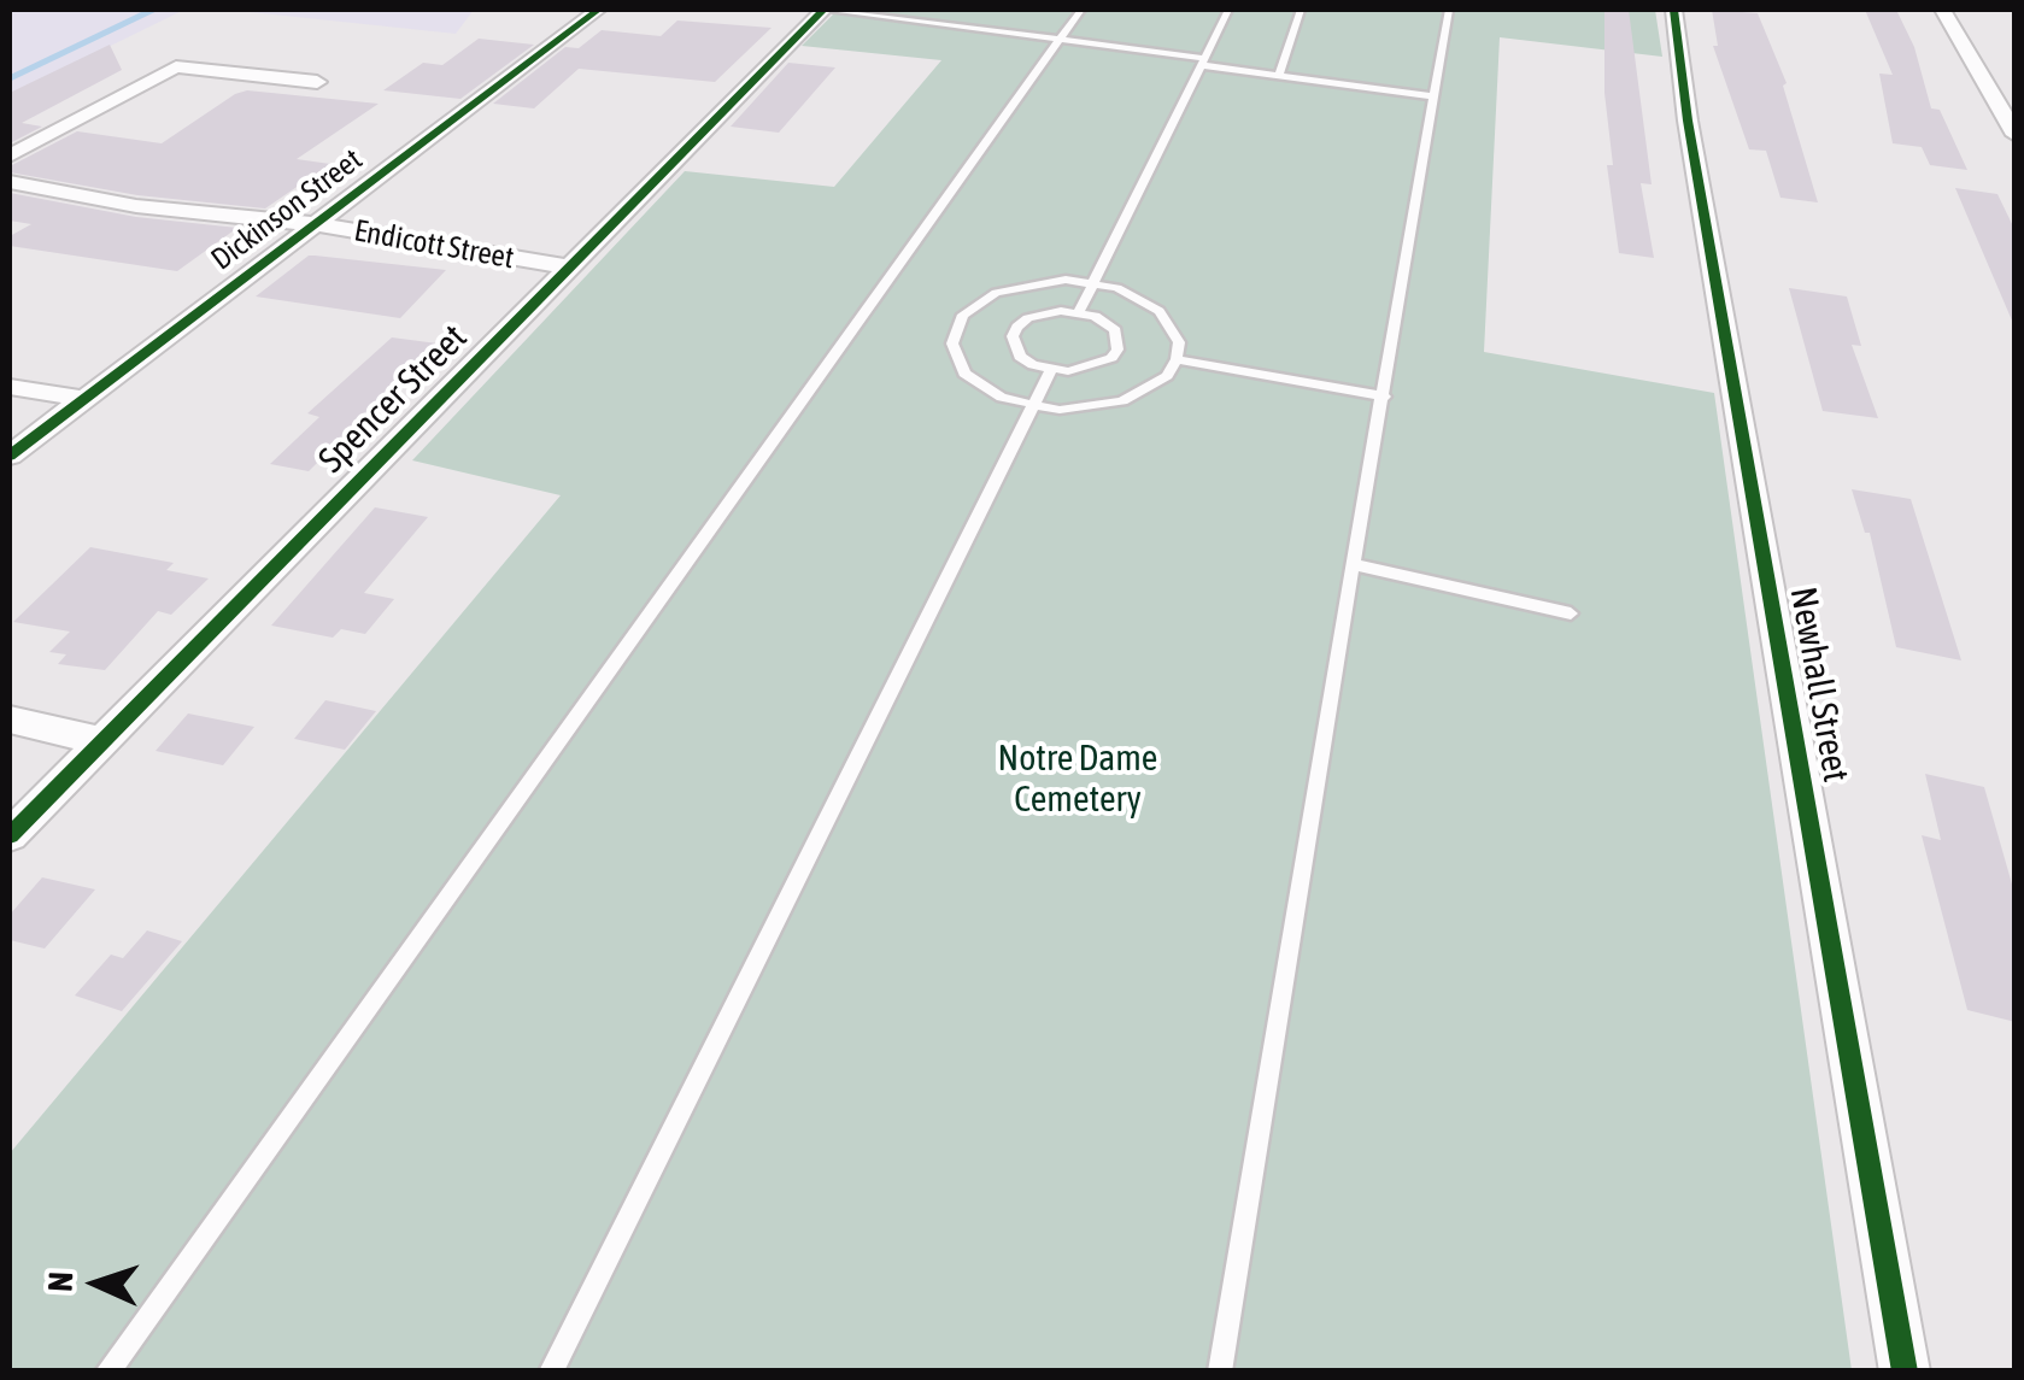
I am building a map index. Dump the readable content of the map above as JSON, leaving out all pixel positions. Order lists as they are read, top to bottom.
{
  "streets": {
    "street": [
      "Dickinson Street",
      "Endicott Street",
      "Spencer Street",
      "Newhall Street"
    ]
  },
  "crossings": [
    ["Dickinson Street", "Endicott Street"],
    ["Endicott Street", "Spencer Street"]
  ],
  "parks": ["Notre Dame Cemetery"],
  "north": "left"
}
